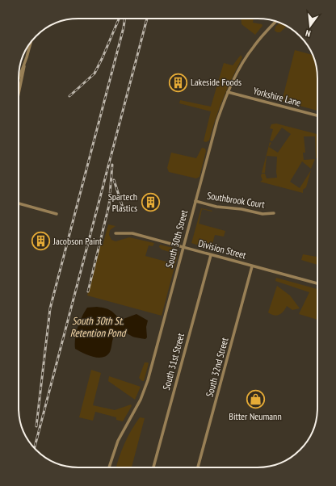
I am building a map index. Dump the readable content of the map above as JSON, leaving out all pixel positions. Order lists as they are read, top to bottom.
{
  "streets": {
    "street": [
      "Yorkshire Lane",
      "Southbrook Court",
      "South 30th Street",
      "Division Street",
      "South 31st Street",
      "South 32nd Street"
    ]
  },
  "crossings": [
    ["Yorkshire Lane", "South 30th Street"],
    ["Southbrook Court", "South 30th Street"],
    ["South 30th Street", "Division Street"],
    ["Division Street", "South 31st Street"],
    ["Division Street", "South 32nd Street"]
  ],
  "water": ["South 30th St. Retention Pond"],
  "places": {
    "building": ["Lakeside Foods", "Spartech Plastics", "Jacobson Paint"],
    "shop": ["Bitter Neumann"]
  },
  "north": "bottom"
}
